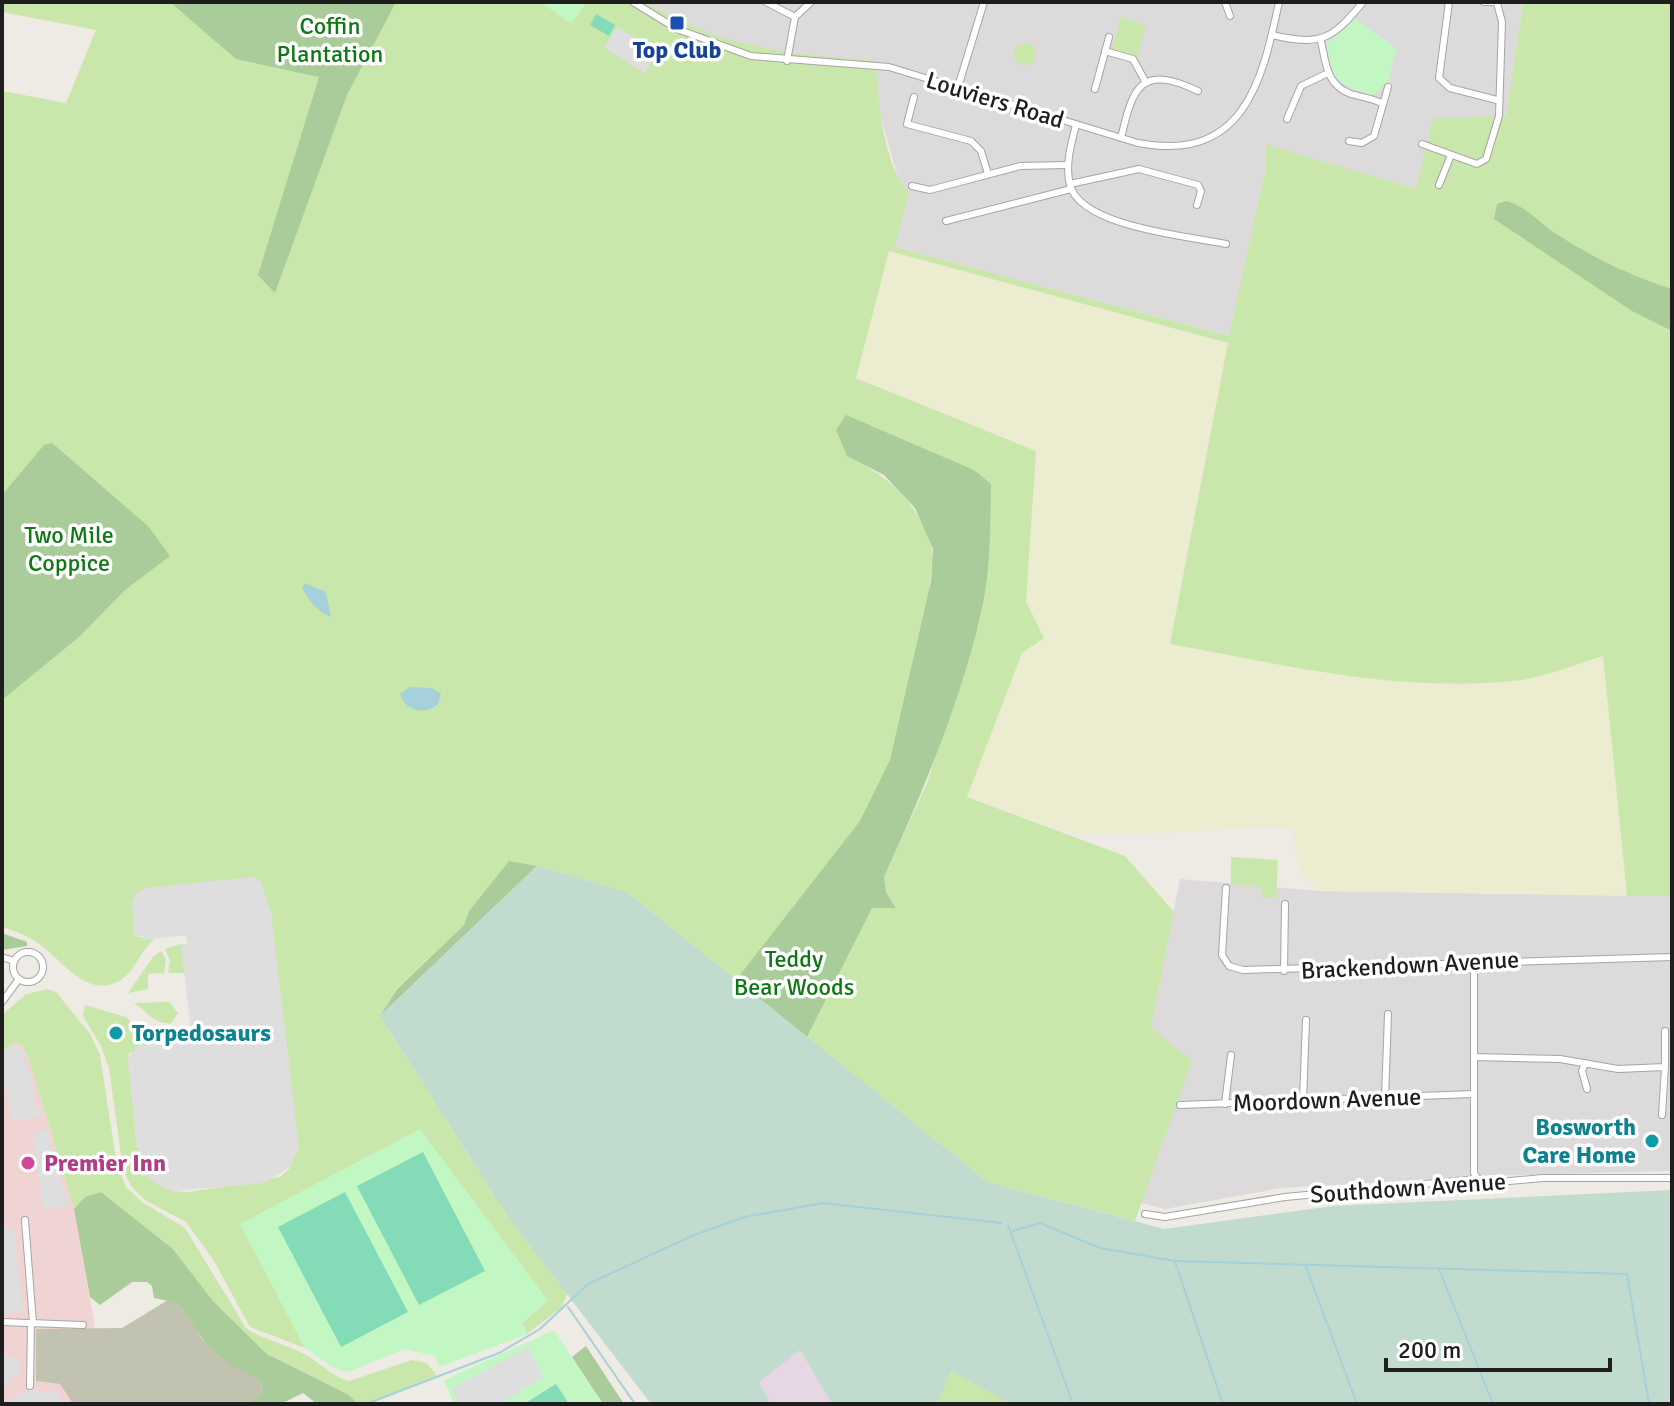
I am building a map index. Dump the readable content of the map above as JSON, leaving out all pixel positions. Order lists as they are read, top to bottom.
{
  "streets": {
    "street": [
      "Louviers Road",
      "Brackendown Avenue",
      "Moordown Avenue",
      "Southdown Avenue"
    ]
  },
  "parks": ["Coffin Plantation", "Two Mile Coppice", "Teddy Bear Woods"],
  "places": {
    "transit": ["Top Club"],
    "other": ["Torpedosaurs", "Bosworth Care Home", "Premier Inn"]
  },
  "scale_bar": "200 m"
}
